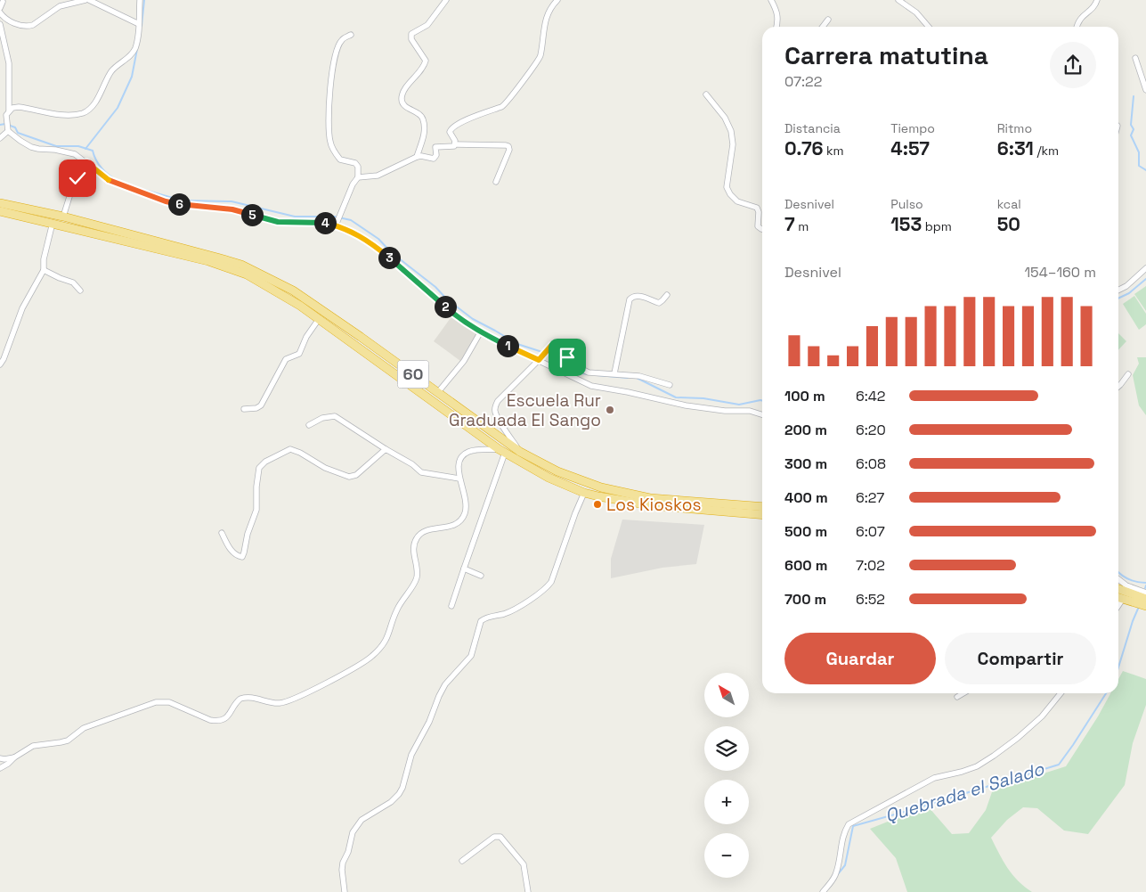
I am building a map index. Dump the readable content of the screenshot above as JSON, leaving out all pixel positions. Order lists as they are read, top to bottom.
{
  "streets": {
    "highway": ["60"]
  },
  "water": ["Quebrada el Salado"],
  "places": ["Escuela Rur Graduada El Sango", "Los Kioskos"],
  "north": "top left",
  "page": {
    "heading": ["Carrera matutina", "07:22"],
    "stats": [
      ["Distancia", "0.76 km"],
      ["Tiempo", "4:57"],
      ["Ritmo", "6:31 /km"],
      ["Desnivel", "7 m"],
      ["Pulso", "153 bpm"],
      ["kcal", "50"]
    ],
    "pins": [
      "6",
      "5",
      "4",
      "3",
      "2",
      "1"
    ],
    "chart": ["Desnivel", "154–160 m"],
    "list": [
      {
        "name": "100 m",
        "note": "6:42"
      },
      {
        "name": "200 m",
        "note": "6:20"
      },
      {
        "name": "300 m",
        "note": "6:08"
      },
      {
        "name": "400 m",
        "note": "6:27"
      },
      {
        "name": "500 m",
        "note": "6:07"
      },
      {
        "name": "600 m",
        "note": "7:02"
      },
      {
        "name": "700 m",
        "note": "6:52"
      }
    ],
    "buttons": ["Guardar", "Compartir"],
    "map_buttons": ["+", "−"]
  }
}
